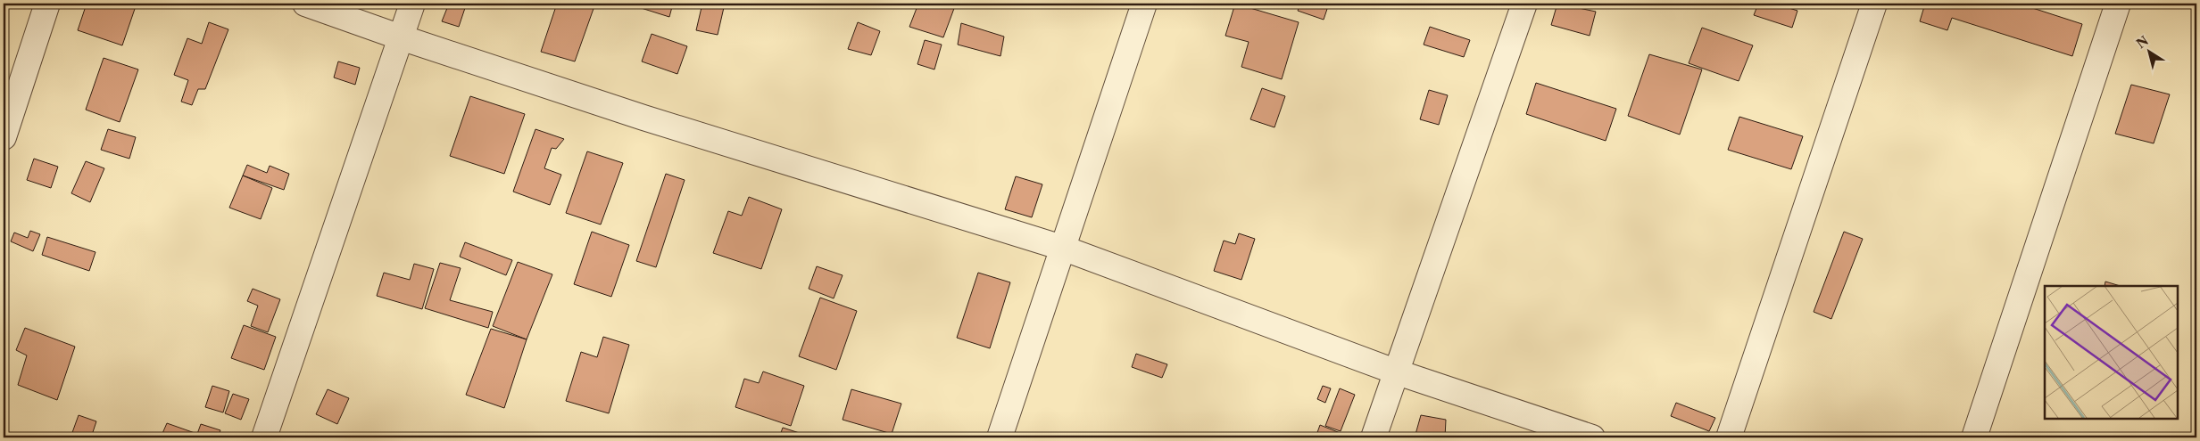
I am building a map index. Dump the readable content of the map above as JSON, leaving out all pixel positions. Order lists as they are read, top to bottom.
{
  "north": "top left"
}
